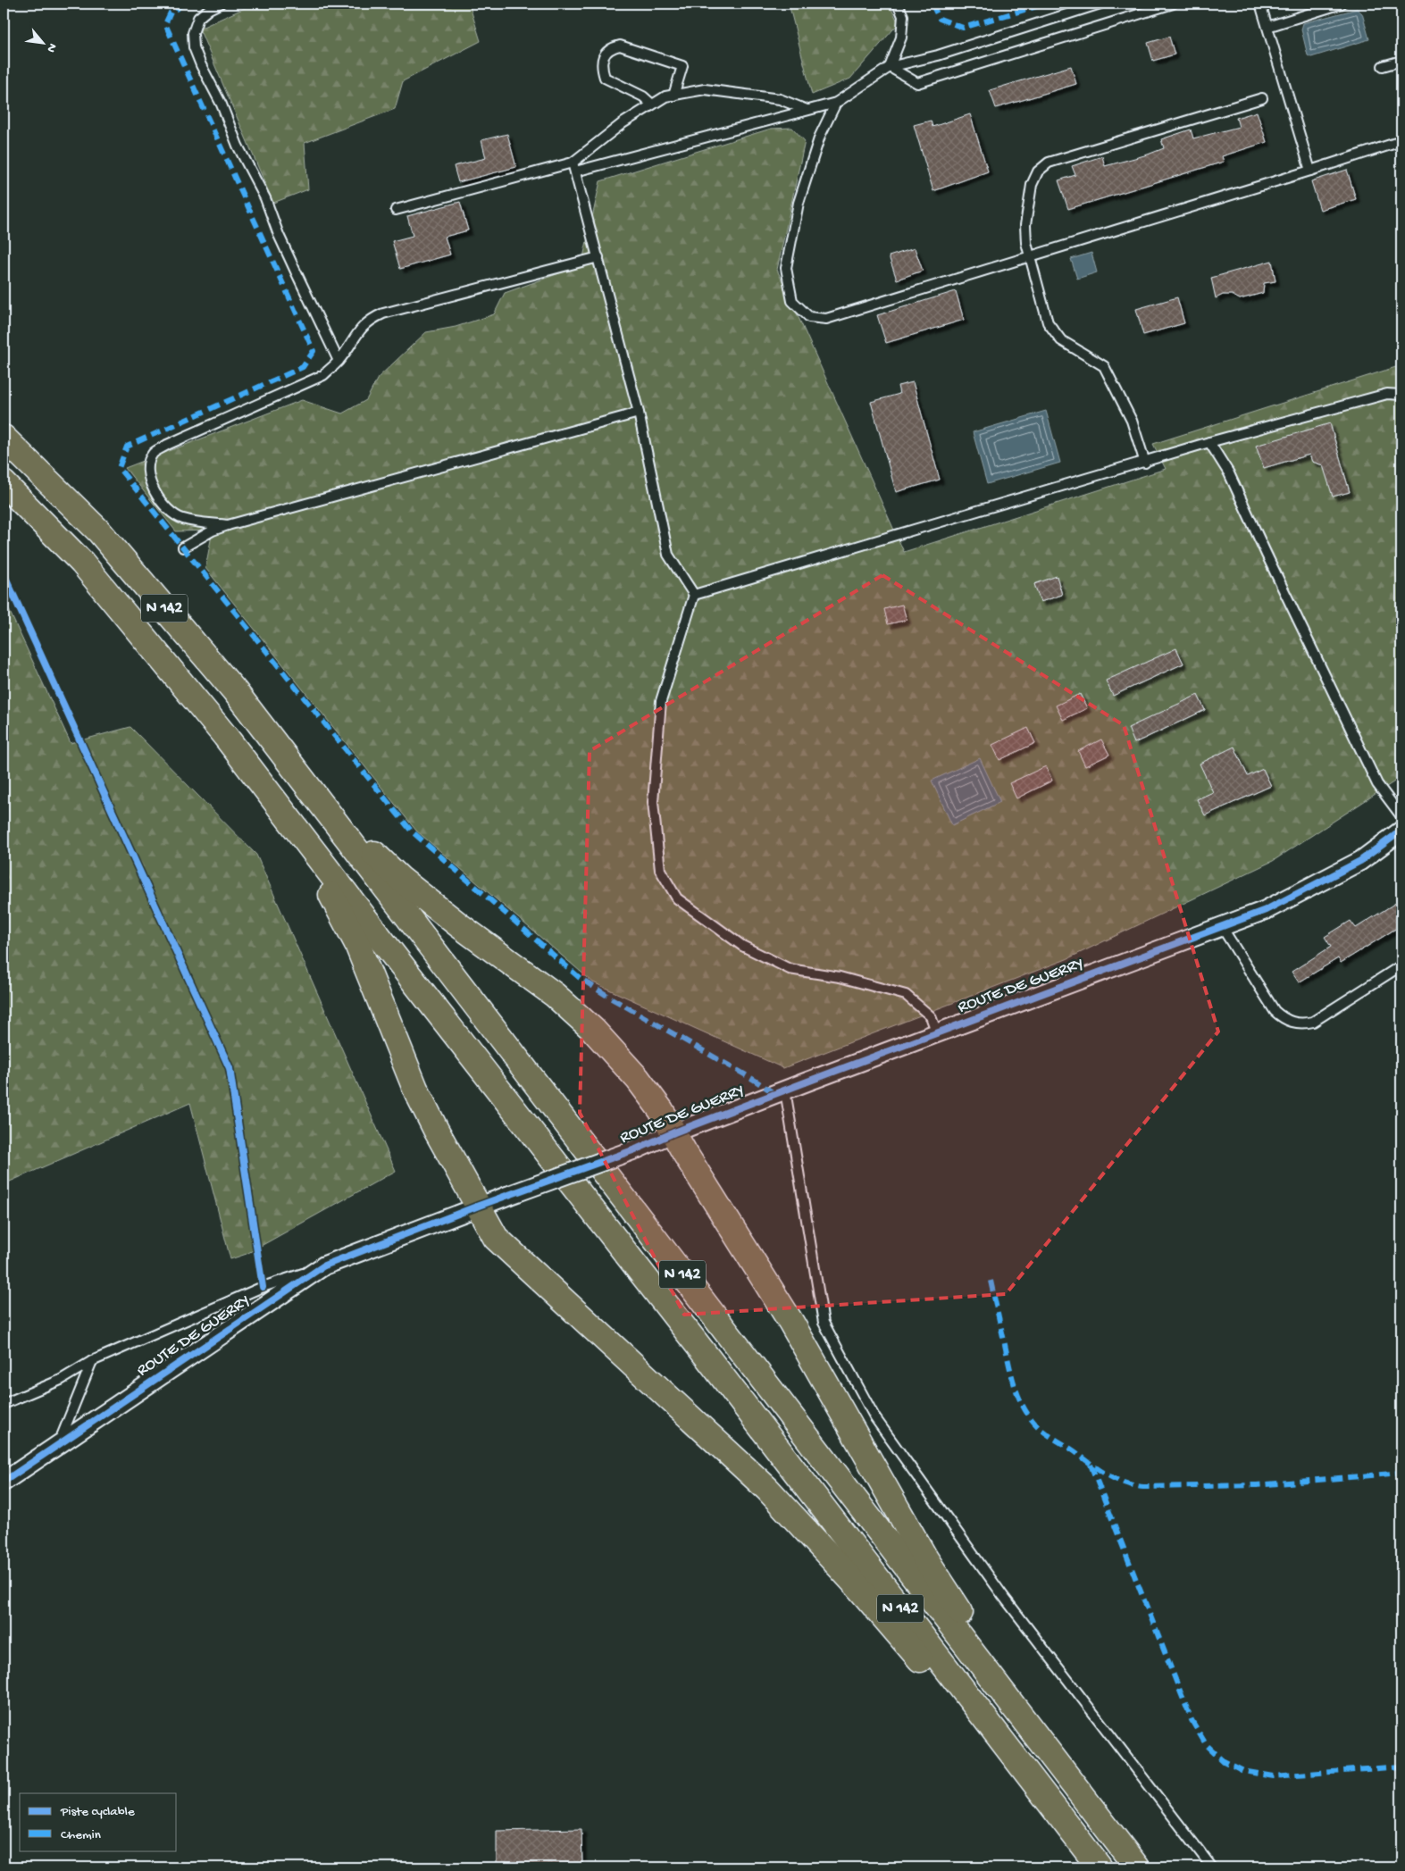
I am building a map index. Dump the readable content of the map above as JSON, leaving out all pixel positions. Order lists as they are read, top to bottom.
{
  "streets": {
    "highway": ["N 142"],
    "street": ["ROUTE DE GUERRY"]
  },
  "legend": ["Piste cyclable", "Chemin"],
  "north": "bottom right"
}
